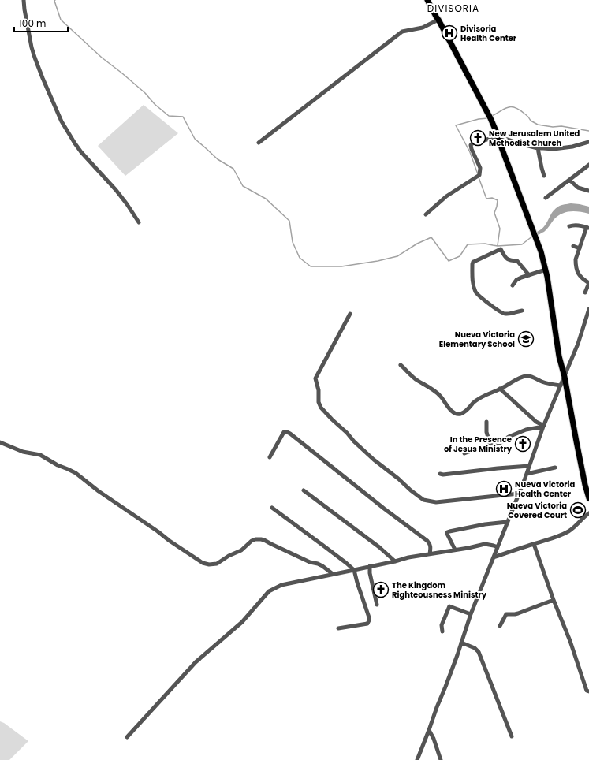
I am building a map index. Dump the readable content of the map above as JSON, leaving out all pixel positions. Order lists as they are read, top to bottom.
{
  "districts": ["DIVISORIA"],
  "places": {
    "hospital": ["Divisoria Health Center", "Nueva Victoria Health Center"],
    "church": ["New Jerusalem United Methodist Church", "In the Presence of Jesus Ministry", "The Kingdom Righteousness Ministry"],
    "school or university": ["Nueva Victoria Elementary School"],
    "sports": ["Nueva Victoria Covered Court"]
  },
  "scale_bar": "100 m"
}
